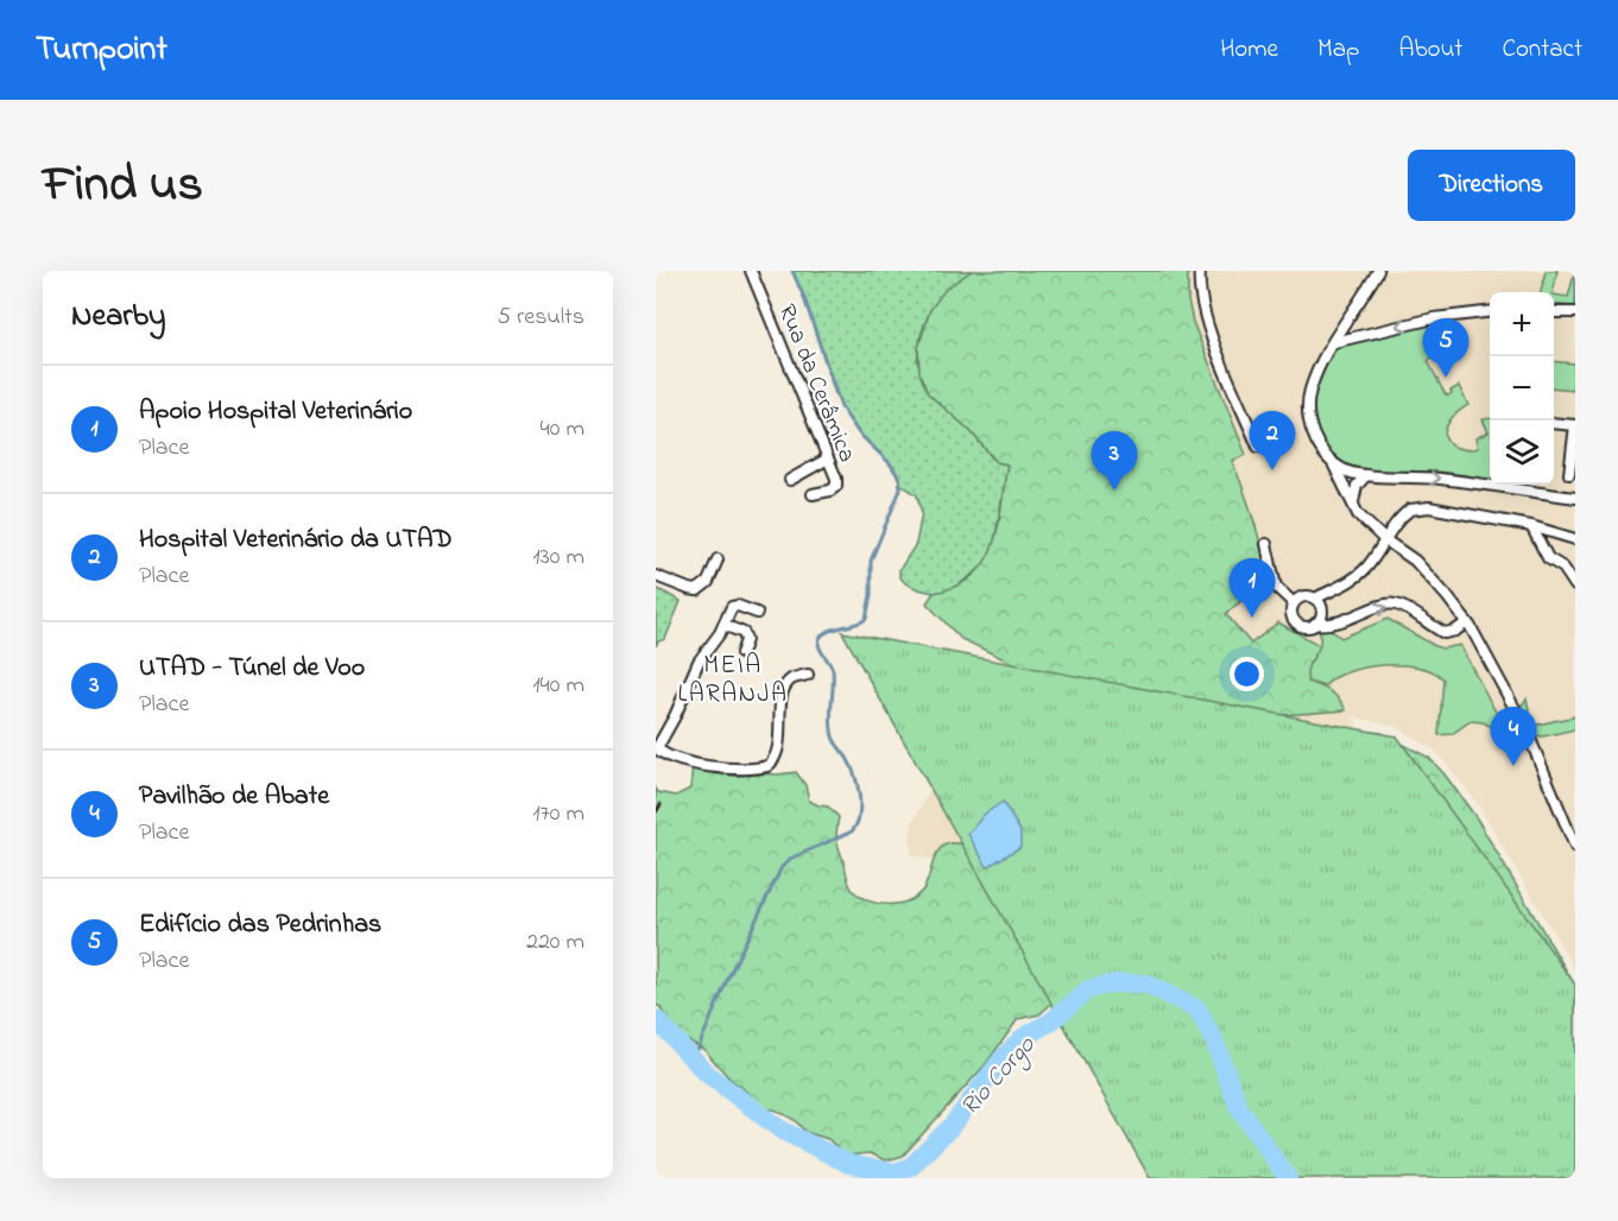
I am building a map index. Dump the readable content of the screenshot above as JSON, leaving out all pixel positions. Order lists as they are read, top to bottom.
{
  "streets": {
    "street": ["Rua da Cerâmica"]
  },
  "districts": ["MEIA LARANJA"],
  "water": ["Rio Corgo"],
  "page": {
    "header": "Turnpoint",
    "nav": [
      "Home",
      "Map",
      "About",
      "Contact"
    ],
    "title": "Find us",
    "buttons": "Directions",
    "heading": ["Nearby", "5 results"],
    "map_buttons": ["+", "−"],
    "pins": [
      "5",
      "2",
      "3",
      "1",
      "4"
    ],
    "list": [
      {
        "mark": "1",
        "name": "Apoio Hospital Veterinário",
        "note": "Place",
        "value": "40 m"
      },
      {
        "mark": "2",
        "name": "Hospital Veterinário da UTAD",
        "note": "Place",
        "value": "130 m"
      },
      {
        "mark": "3",
        "name": "UTAD - Túnel de Voo",
        "note": "Place",
        "value": "140 m"
      },
      {
        "mark": "4",
        "name": "Pavilhão de Abate",
        "note": "Place",
        "value": "170 m"
      },
      {
        "mark": "5",
        "name": "Edifício das Pedrinhas",
        "note": "Place",
        "value": "220 m"
      }
    ]
  }
}
